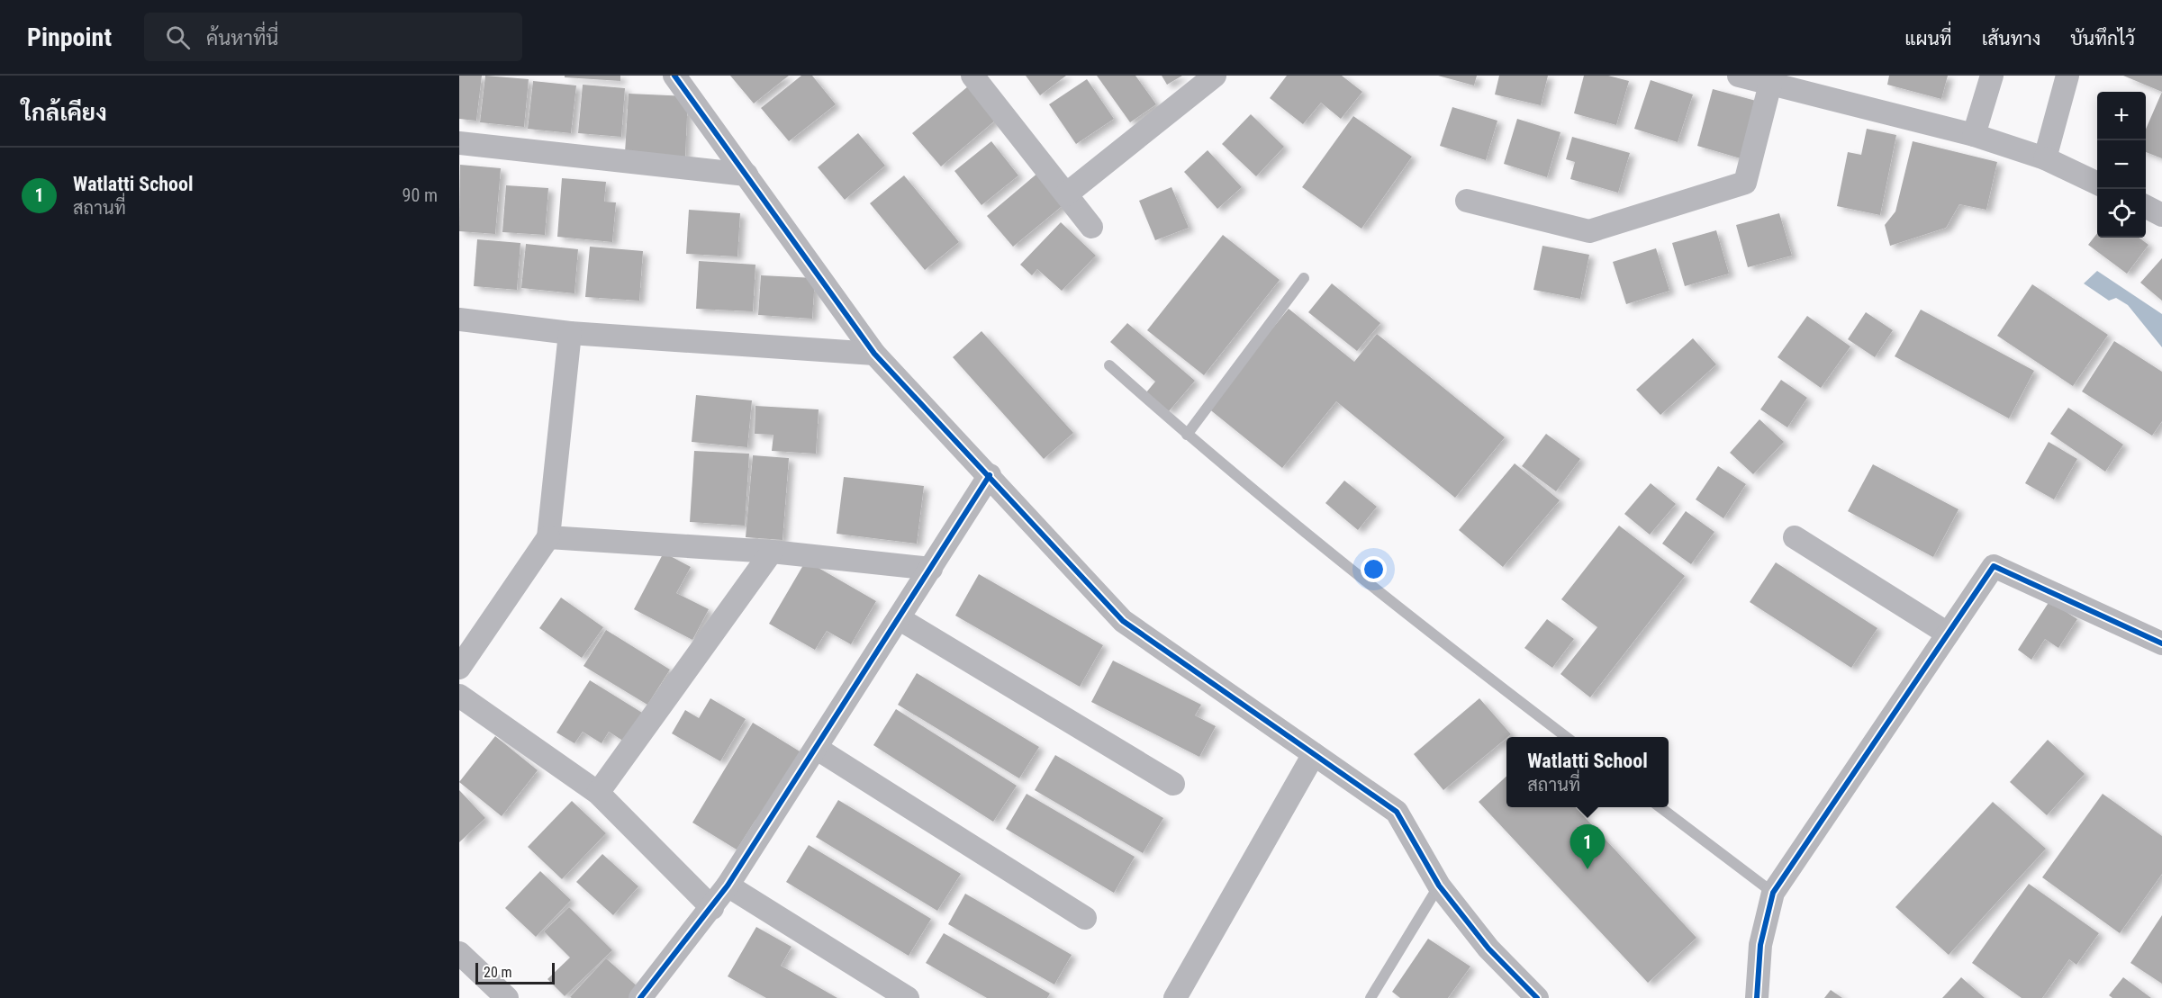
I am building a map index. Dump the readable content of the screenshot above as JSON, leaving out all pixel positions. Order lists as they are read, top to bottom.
{
  "scale_bar": "20 m",
  "page": {
    "header": "Pinpoint",
    "search": "ค้นหาที่นี่",
    "nav": ["แผนที่", "เส้นทาง", "บันทึกไว้"],
    "heading": "ใกล้เคียง",
    "map_buttons": ["+", "−"],
    "list": [
      {
        "mark": "1",
        "name": "Watlatti School",
        "note": "สถานที่",
        "value": "90 m"
      }
    ],
    "popup": ["Watlatti School", "สถานที่"],
    "pins": "1",
    "scale": "20 m"
  }
}
